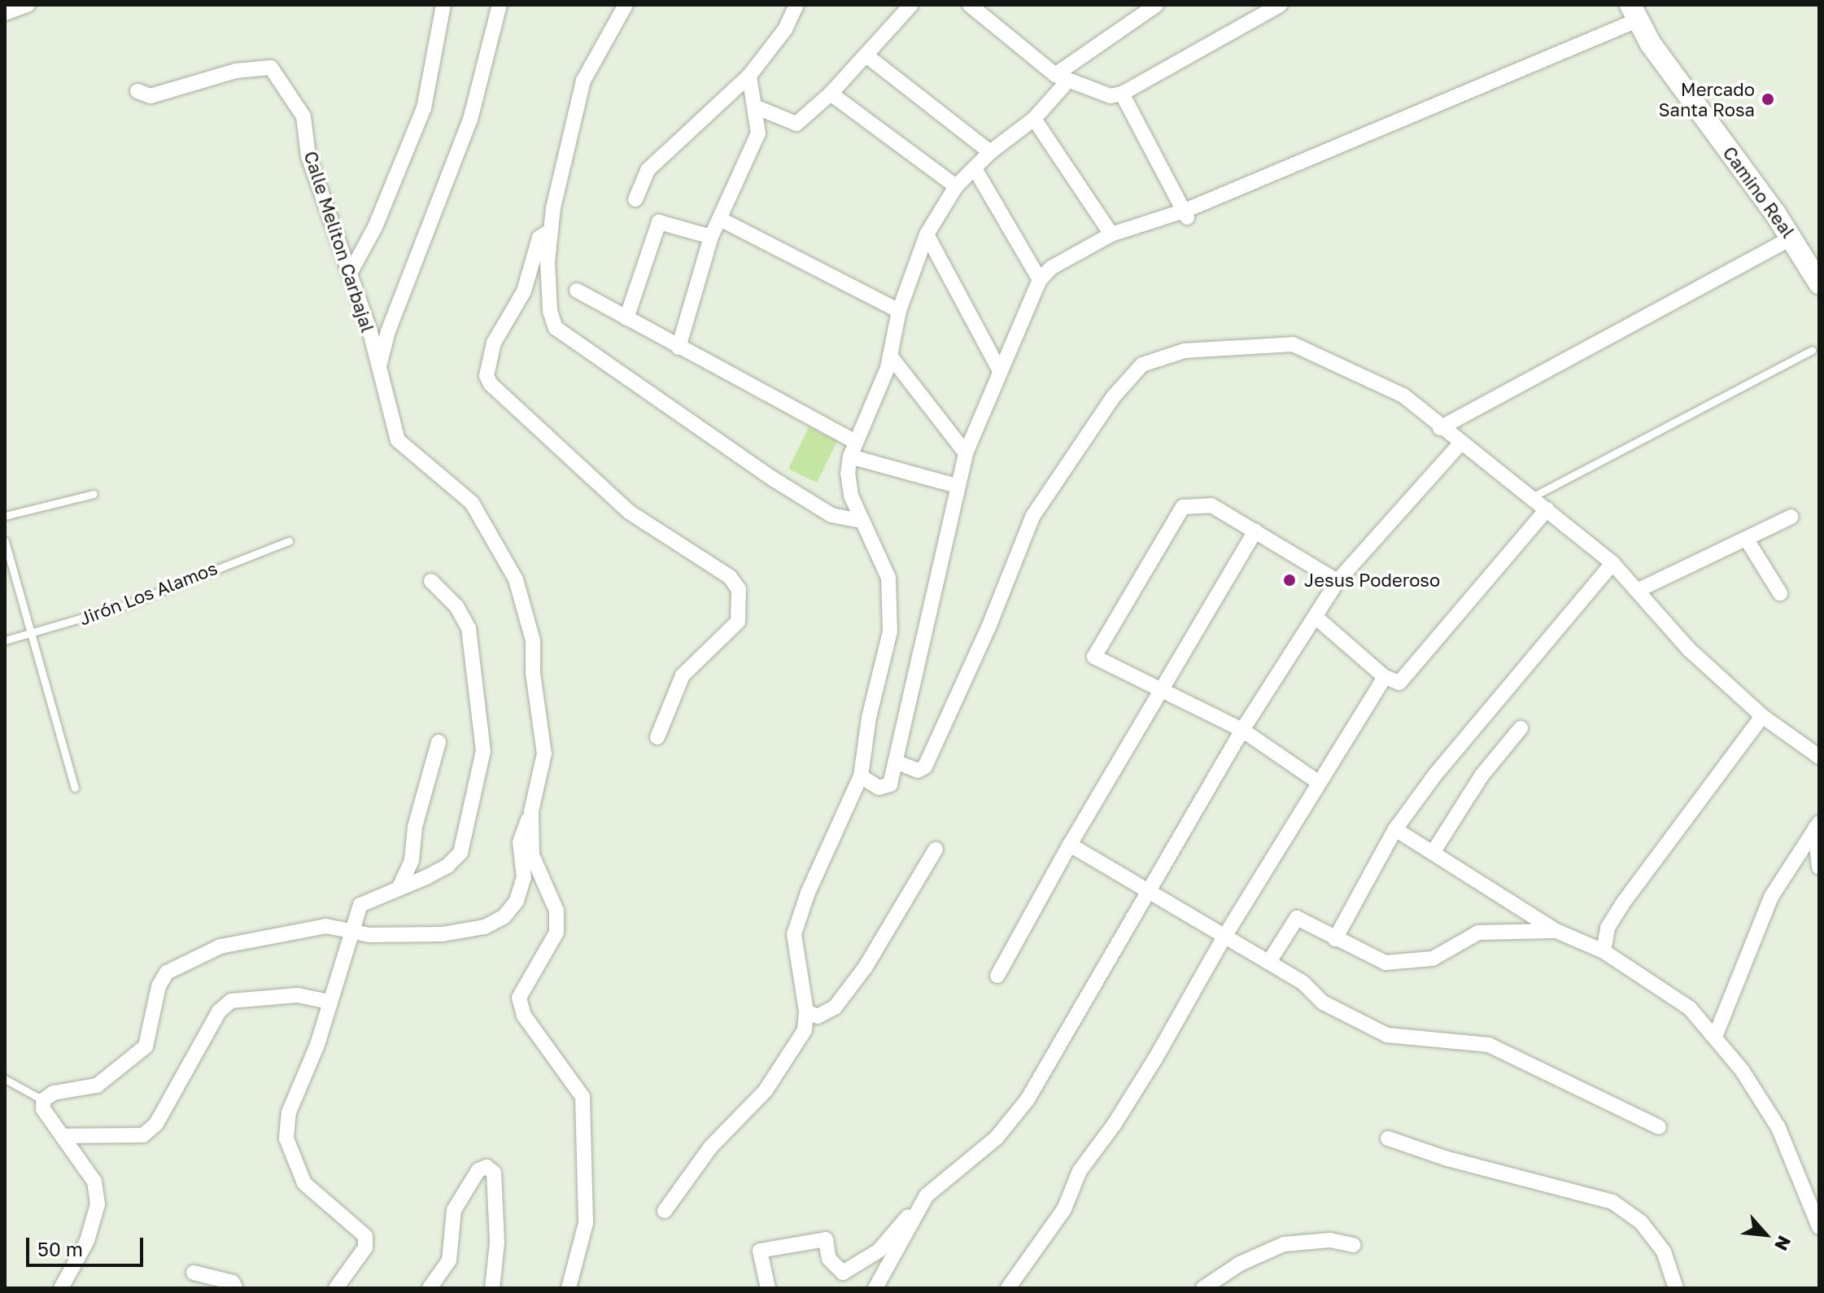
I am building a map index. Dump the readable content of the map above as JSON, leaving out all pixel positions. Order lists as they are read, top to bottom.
{
  "streets": {
    "street": ["Camino Real", "Calle Meliton Carbajal"],
    "lane": ["Jirón Los Alamos"]
  },
  "places": ["Mercado Santa Rosa", "Jesus Poderoso"],
  "scale_bar": "50 m",
  "north": "bottom right"
}
